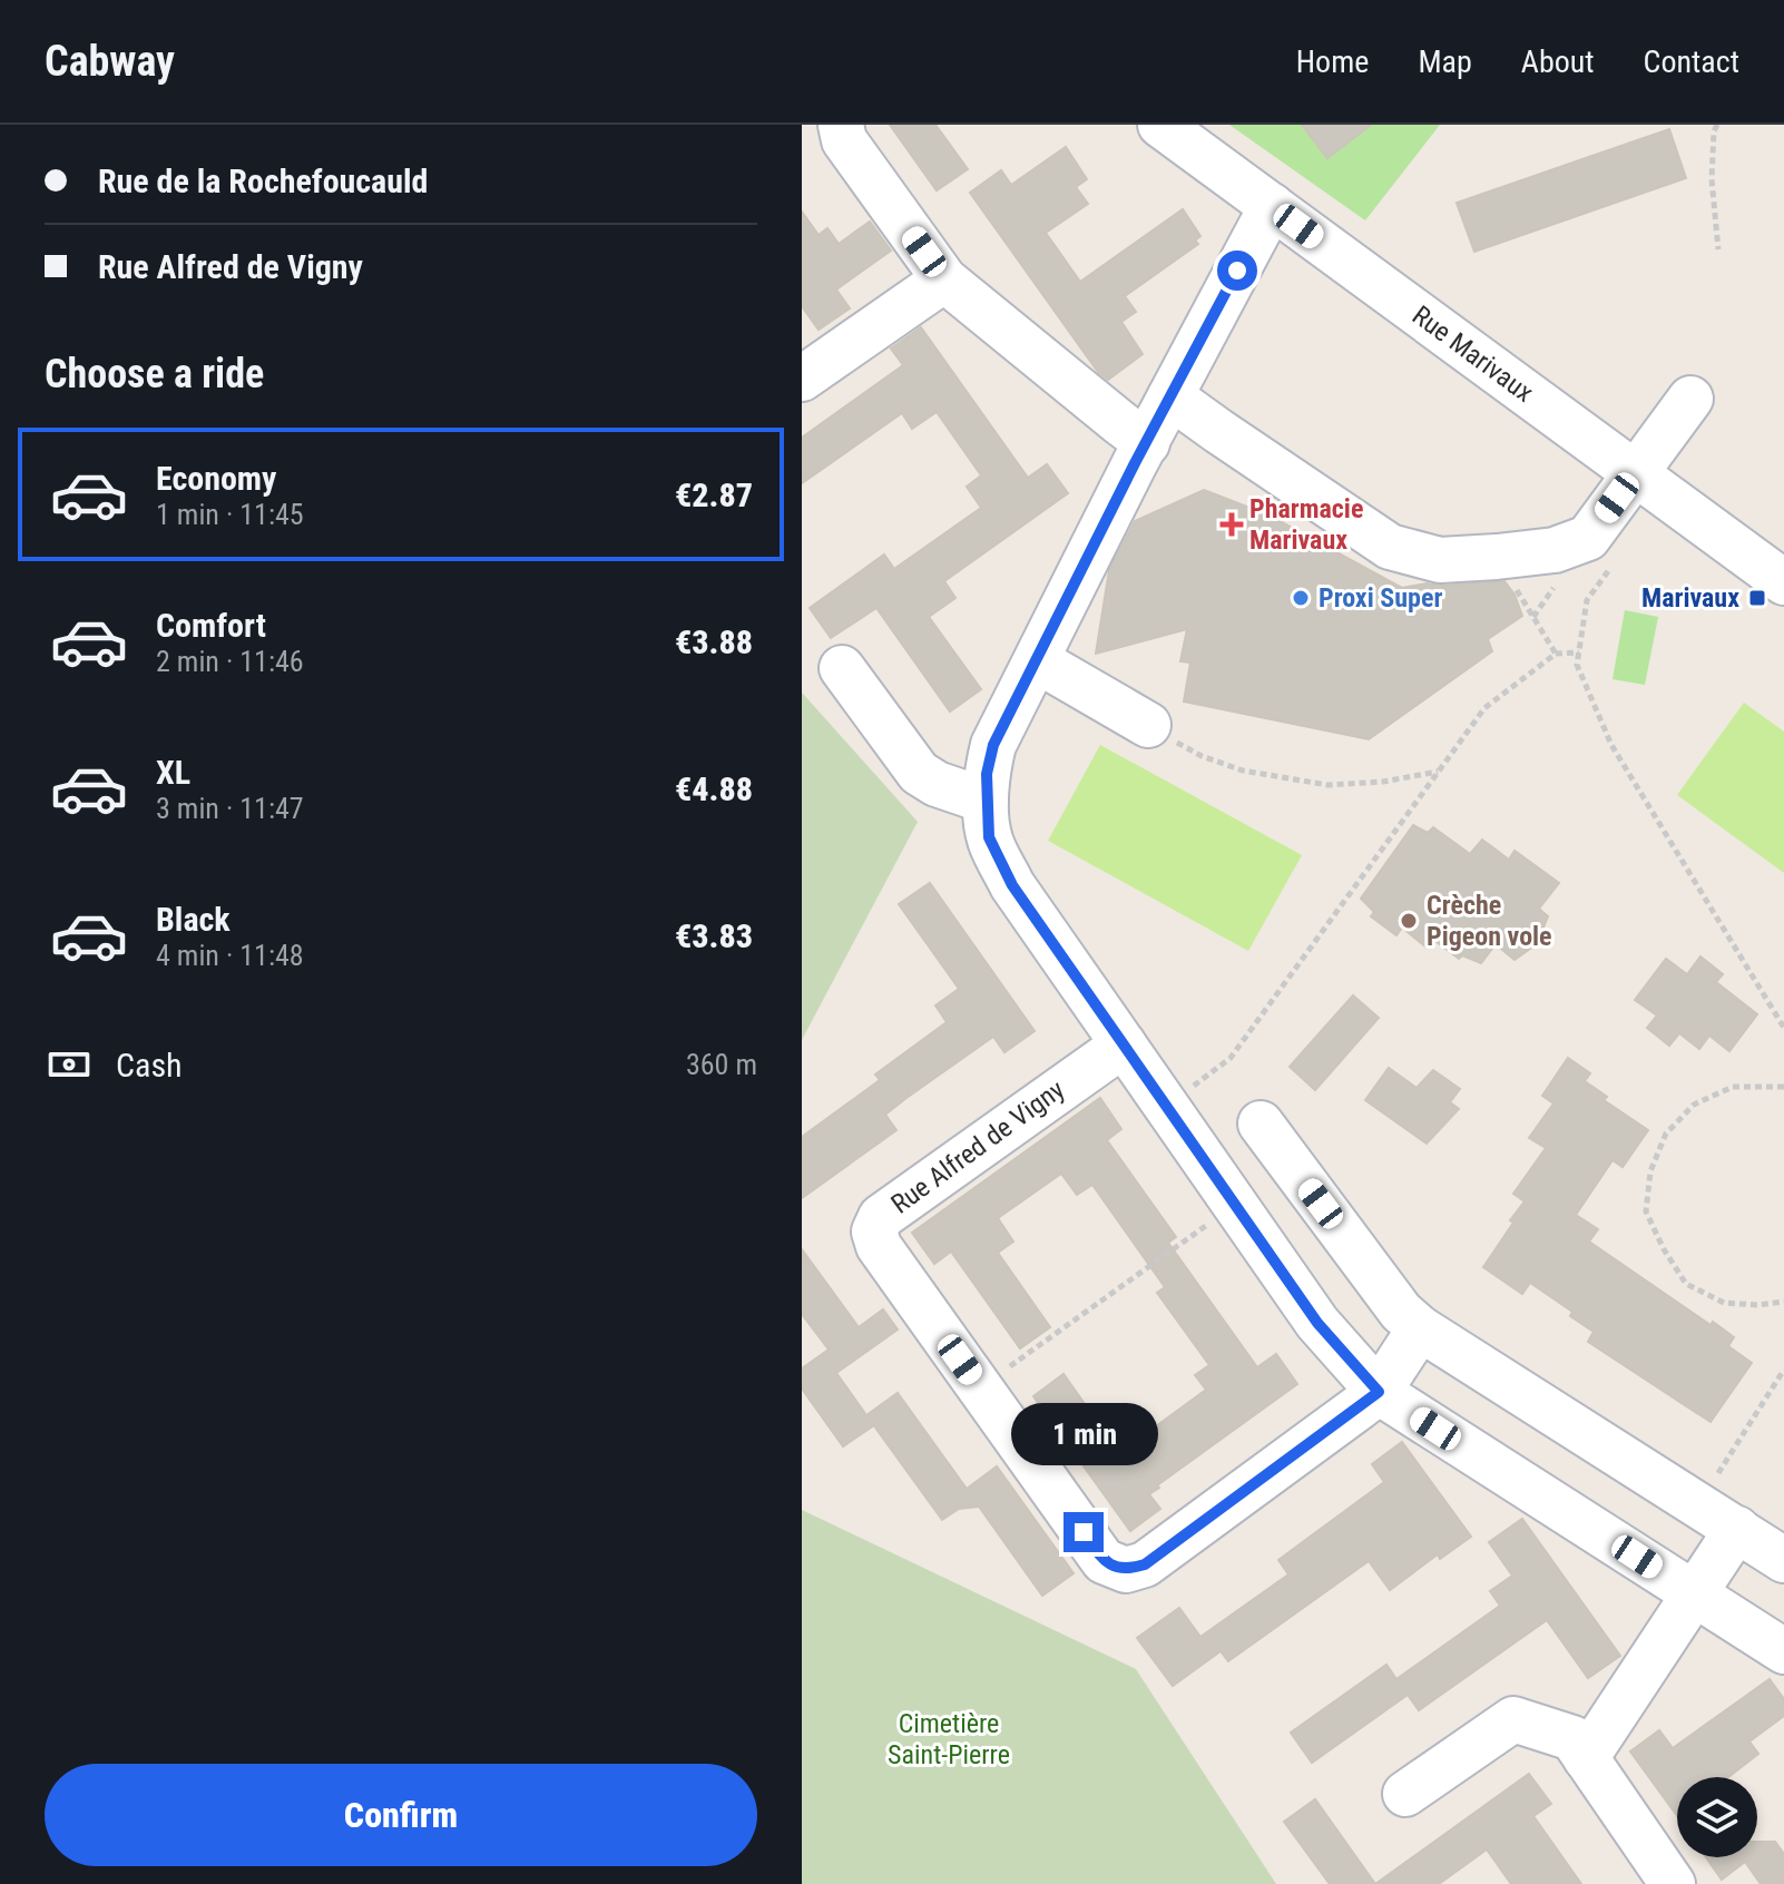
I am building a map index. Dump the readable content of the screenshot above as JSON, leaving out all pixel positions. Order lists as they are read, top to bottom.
{
  "streets": {
    "street": ["Rue Marivaux", "Rue Alfred de Vigny"]
  },
  "parks": ["Cimetière Saint-Pierre"],
  "places": {
    "health": ["Pharmacie Marivaux"],
    "other": ["Proxi Super", "Crèche Pigeon vole"],
    "transit": ["Marivaux"]
  },
  "page": {
    "header": "Cabway",
    "nav": [
      "Home",
      "Map",
      "About",
      "Contact"
    ],
    "banner": ["Rue de la Rochefoucauld", "Rue Alfred de Vigny"],
    "heading": "Choose a ride",
    "list": [
      {
        "name": "Economy",
        "note": "1 min · 11:45",
        "value": "€2.87"
      },
      {
        "name": "Comfort",
        "note": "2 min · 11:46",
        "value": "€3.88"
      },
      {
        "name": "XL",
        "note": "3 min · 11:47",
        "value": "€4.88"
      },
      {
        "name": "Black",
        "note": "4 min · 11:48",
        "value": "€3.83"
      }
    ],
    "pay": ["Cash", "360 m"],
    "bubble": "1 min",
    "buttons": "Confirm"
  }
}
